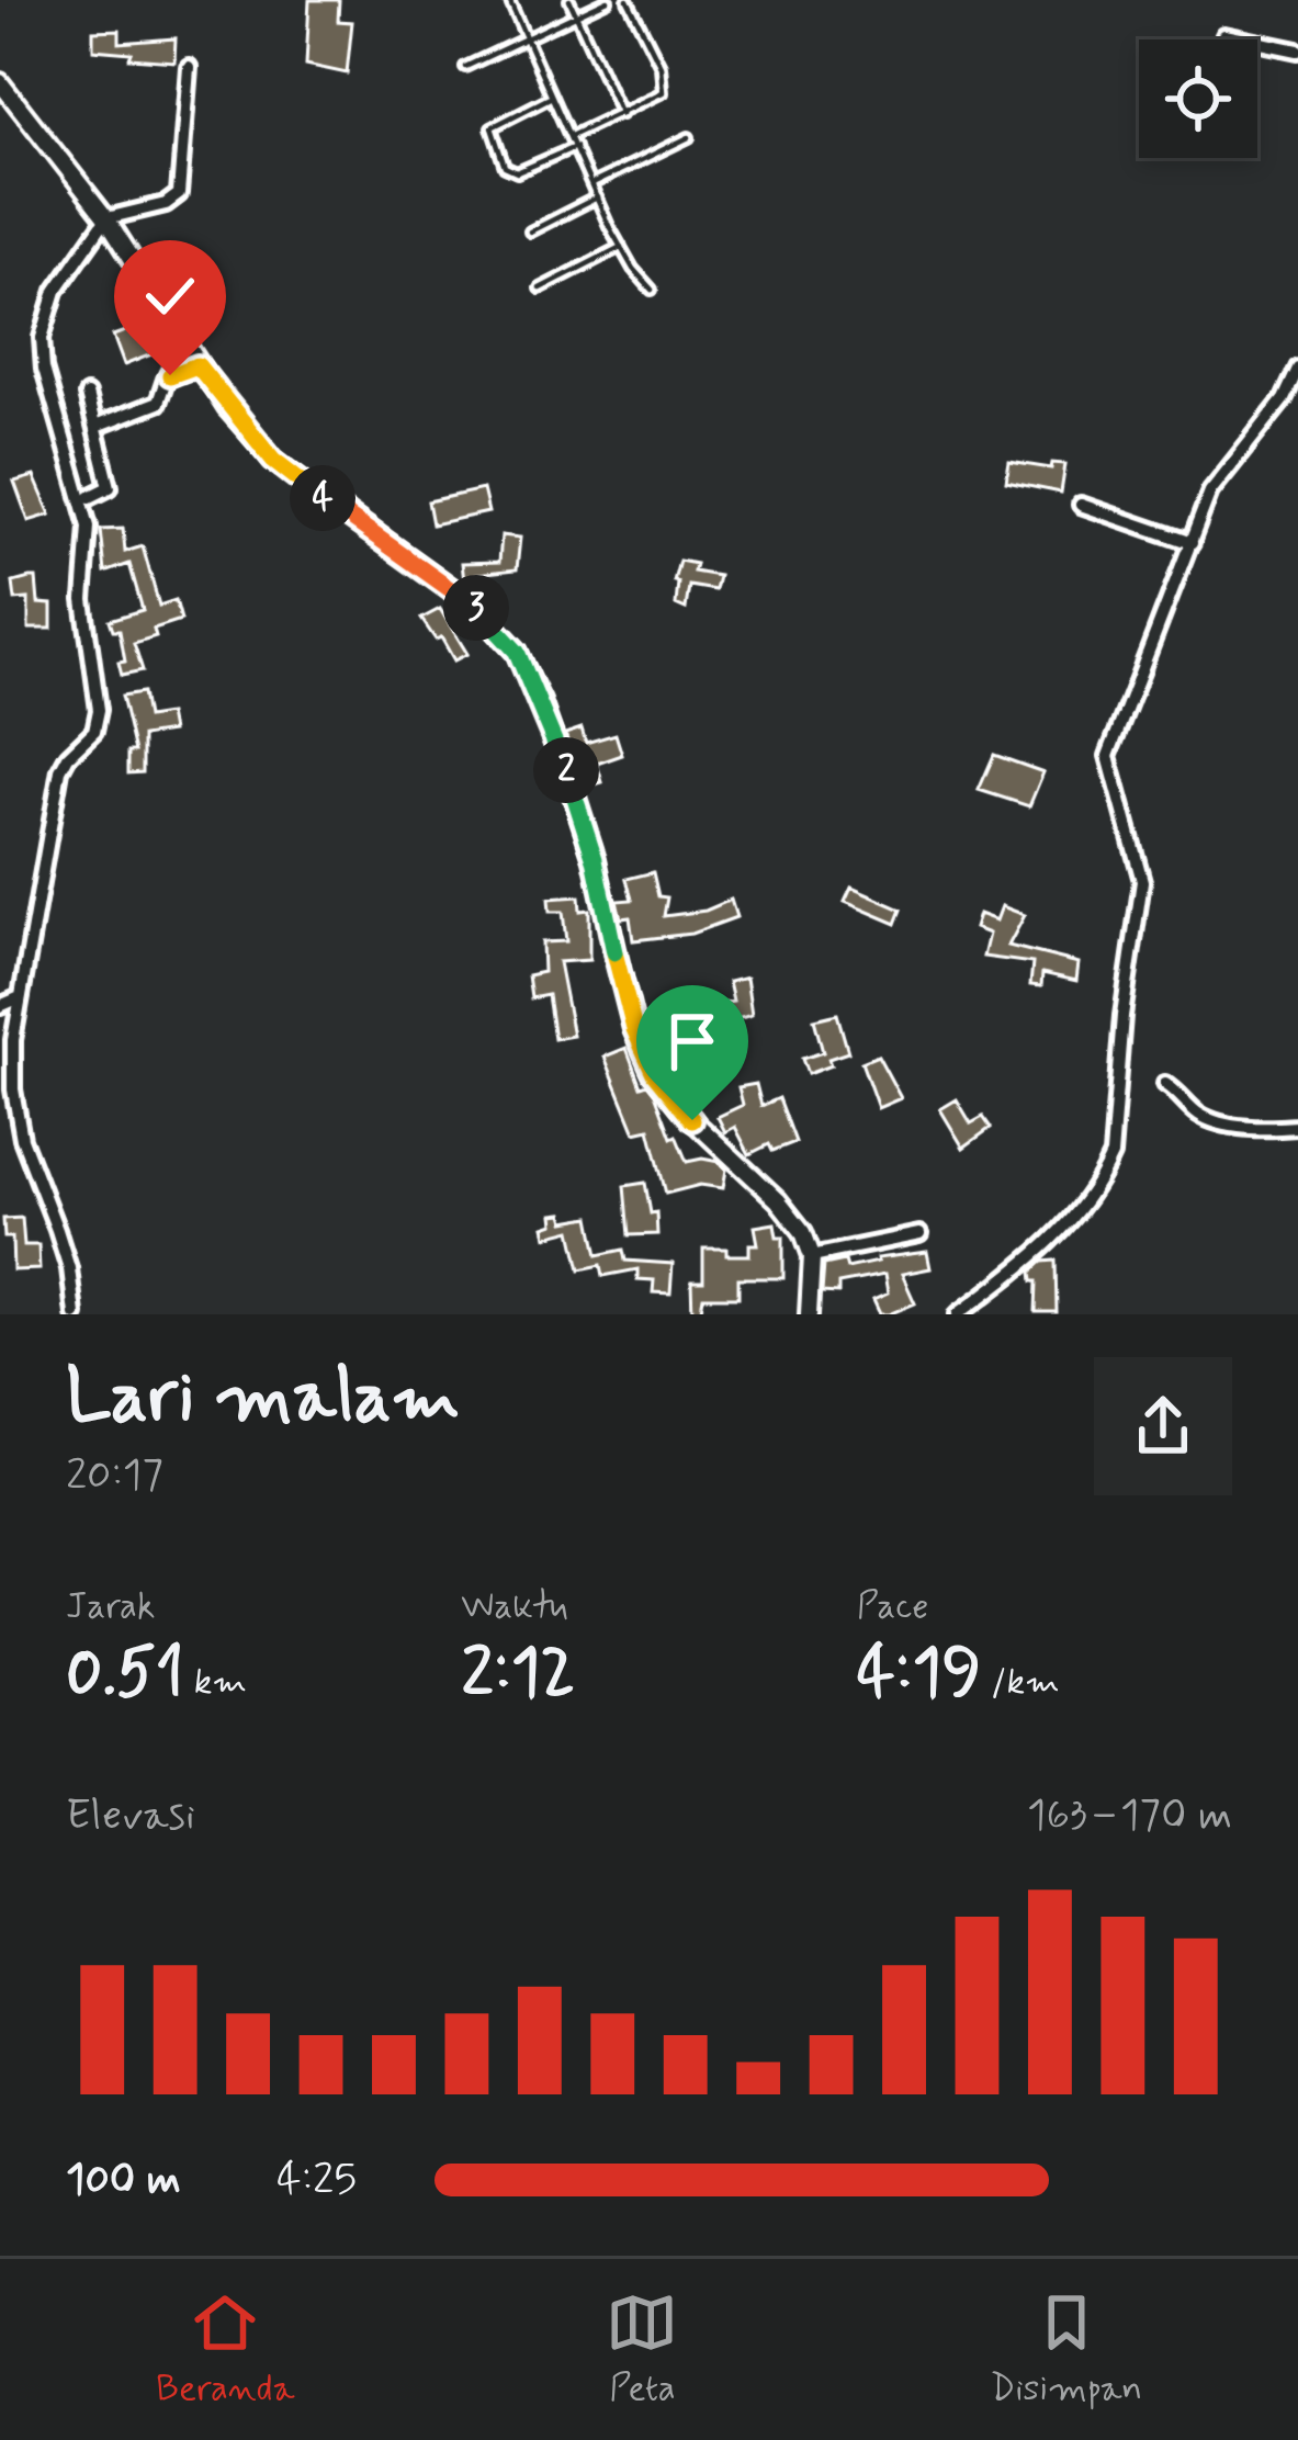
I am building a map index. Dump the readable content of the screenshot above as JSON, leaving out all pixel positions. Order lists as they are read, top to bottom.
{
  "page": {
    "pins": ["4", "3", "2"],
    "heading": ["Lari malam", "20:17"],
    "stats": [
      ["Jarak", "0.51 km"],
      ["Waktu", "2:12"],
      ["Pace", "4:19 /km"]
    ],
    "chart": ["Elevasi", "163–170 m"],
    "list": [
      {
        "name": "100 m",
        "note": "4:25"
      }
    ],
    "tabs": ["Beranda", "Peta", "Disimpan"]
  }
}
